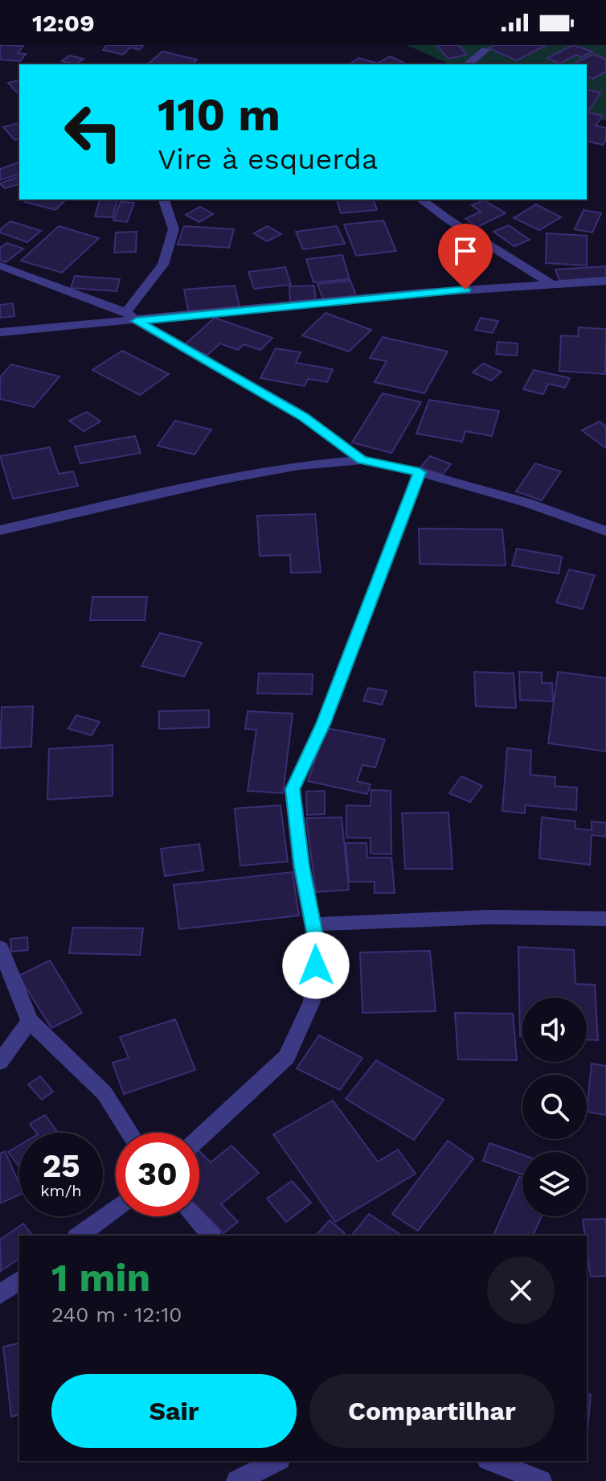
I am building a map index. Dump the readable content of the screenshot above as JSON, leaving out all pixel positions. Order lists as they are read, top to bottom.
{
  "page": {
    "status": "12:09",
    "turn": ["110 m", "Vire à esquerda"],
    "speed": "25 km/h",
    "limit": "30",
    "heading": ["1 min", "240 m · 12:10"],
    "buttons": ["Sair", "Compartilhar"]
  }
}
